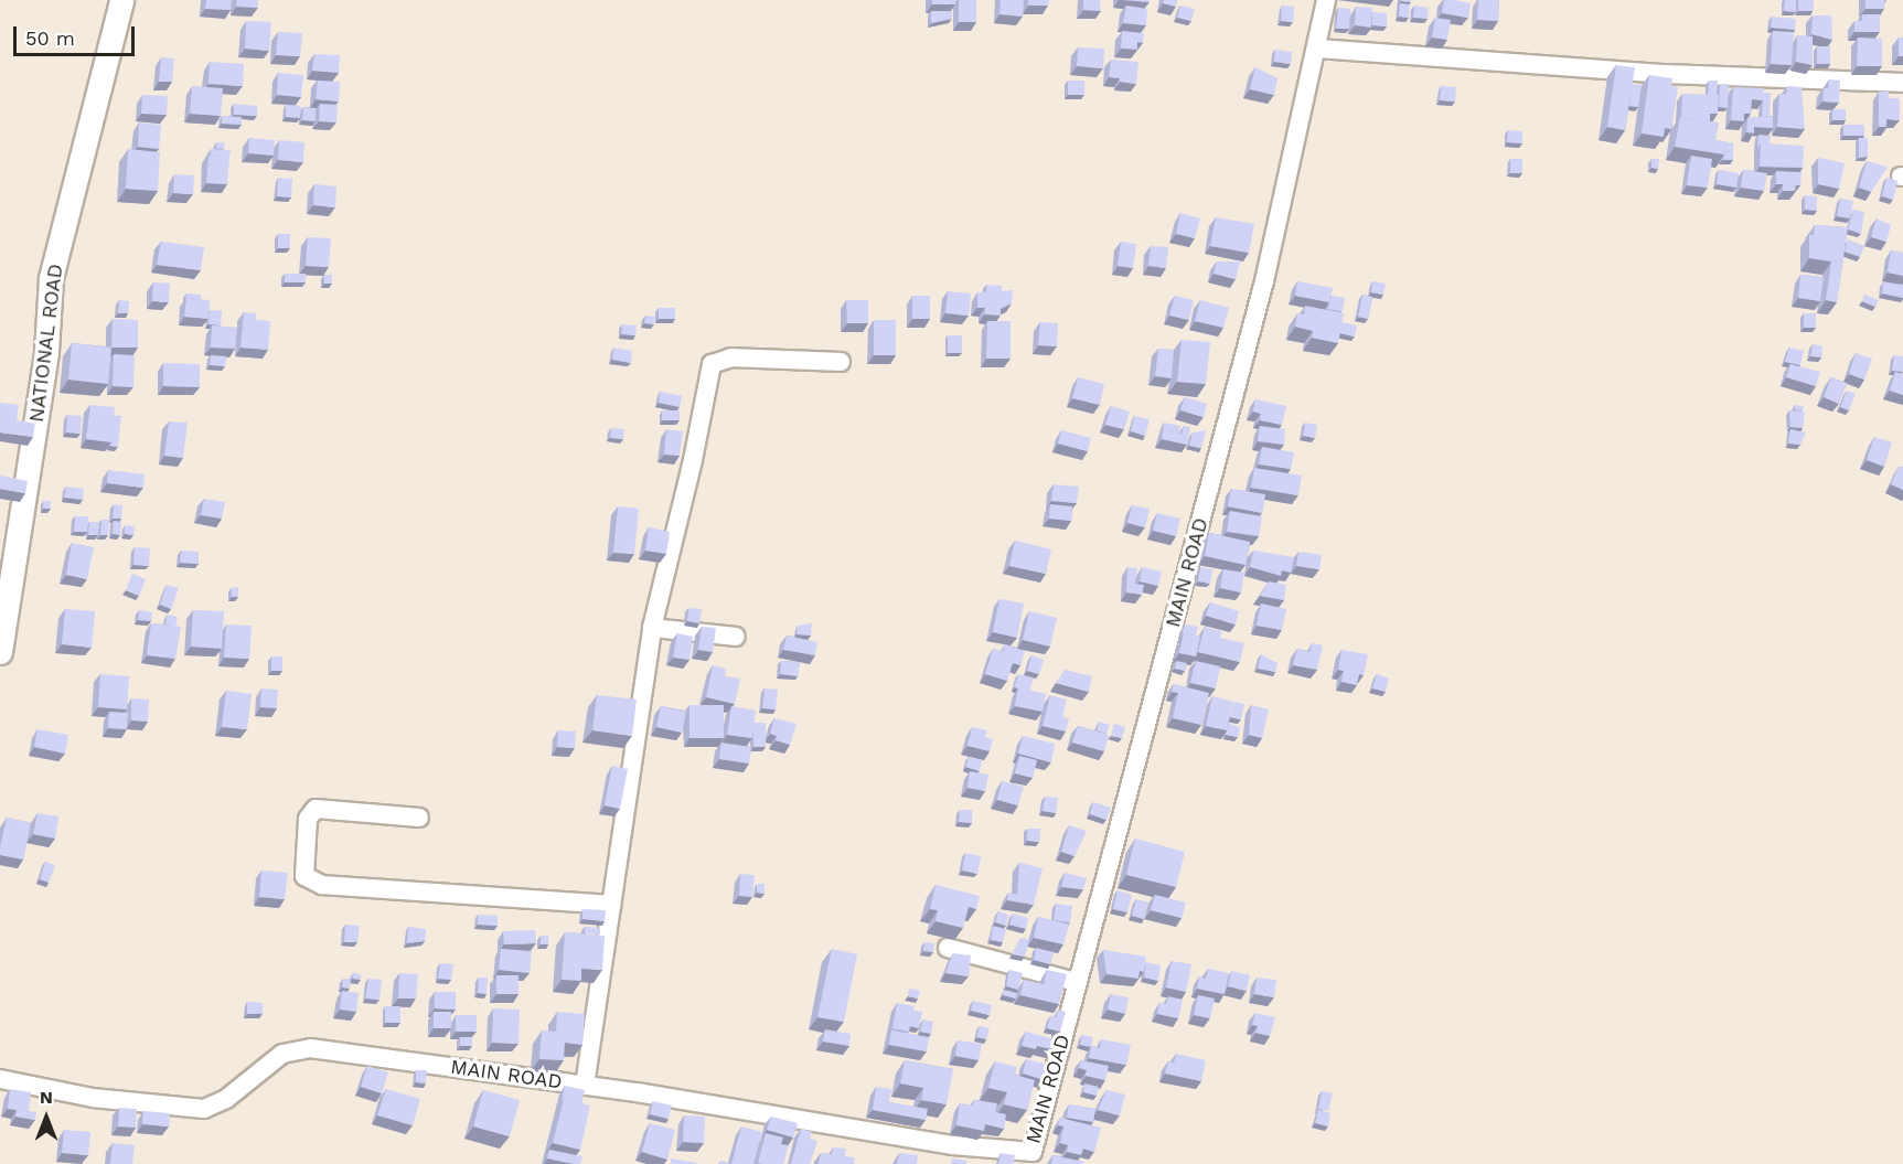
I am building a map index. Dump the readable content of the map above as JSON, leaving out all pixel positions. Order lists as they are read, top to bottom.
{
  "streets": {
    "street": ["NATIONAL ROAD", "MAIN ROAD"]
  },
  "scale_bar": "50 m",
  "north": "top"
}
